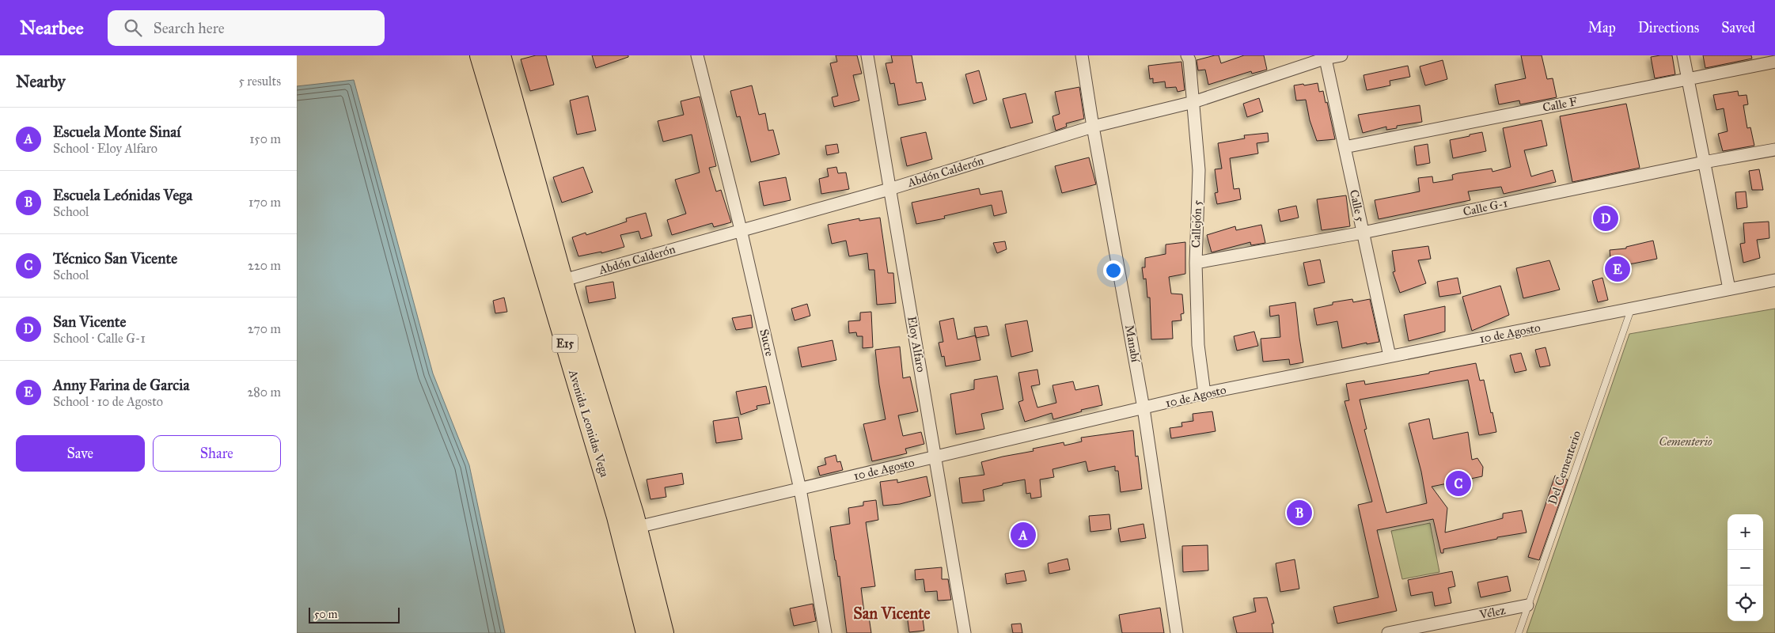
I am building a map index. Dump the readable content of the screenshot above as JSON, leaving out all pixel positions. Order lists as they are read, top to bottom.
{
  "streets": {
    "highway": ["E15", "Avenida Leonidas Vega"],
    "street": [
      "Calle F",
      "Abdón Calderón",
      "Calle 5",
      "Calle G-1",
      "Callejón 5",
      "10 de Agosto",
      "Sucre",
      "Manabí",
      "Eloy Alfaro",
      "Vélez"
    ],
    "lane": ["Del Cementerio"]
  },
  "crossings": [
    ["Calle F", "Calle 5"],
    ["Abdón Calderón", "Calle 5"],
    ["Abdón Calderón", "Callejón 5"],
    ["Abdón Calderón", "Sucre"],
    ["Abdón Calderón", "Manabí"],
    ["Abdón Calderón", "Eloy Alfaro"],
    ["Abdón Calderón", "Avenida Leonidas Vega"],
    ["Calle 5", "Calle G-1"],
    ["Calle 5", "10 de Agosto"],
    ["Calle G-1", "Callejón 5"],
    ["Callejón 5", "10 de Agosto"],
    ["10 de Agosto", "Sucre"],
    ["10 de Agosto", "Manabí"],
    ["10 de Agosto", "Eloy Alfaro"],
    ["10 de Agosto", "Avenida Leonidas Vega"],
    ["10 de Agosto", "Del Cementerio"],
    ["Del Cementerio", "Vélez"]
  ],
  "districts": ["San Vicente"],
  "parks": ["Cementerio"],
  "scale_bar": "50 m",
  "page": {
    "header": "Nearbee",
    "search": "Search here",
    "nav": ["Map", "Directions", "Saved"],
    "heading": ["Nearby", "5 results"],
    "list": [
      {
        "mark": "A",
        "name": "Escuela Monte Sinaí",
        "note": "School · Eloy Alfaro",
        "value": "150 m"
      },
      {
        "mark": "B",
        "name": "Escuela Leónidas Vega",
        "note": "School",
        "value": "170 m"
      },
      {
        "mark": "C",
        "name": "Técnico San Vicente",
        "note": "School",
        "value": "220 m"
      },
      {
        "mark": "D",
        "name": "San Vicente",
        "note": "School · Calle G-1",
        "value": "270 m"
      },
      {
        "mark": "E",
        "name": "Anny Farina de Garcia",
        "note": "School · 10 de Agosto",
        "value": "280 m"
      }
    ],
    "pins": [
      "D",
      "E",
      "C",
      "B",
      "A"
    ],
    "buttons": ["Save", "Share"],
    "map_buttons": ["+", "−"],
    "scale": "50 m"
  }
}
